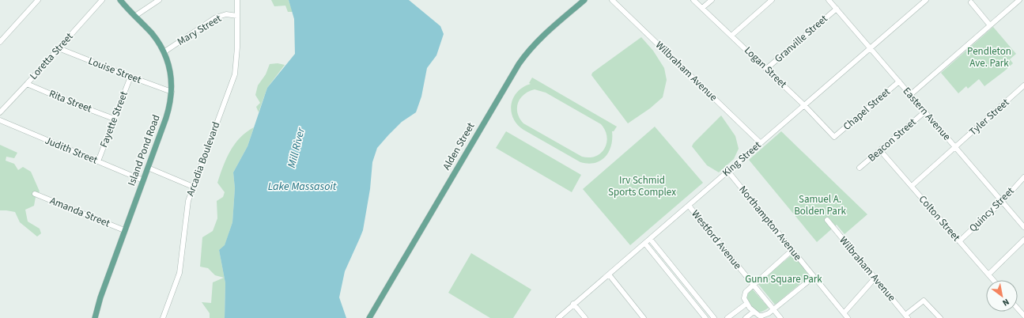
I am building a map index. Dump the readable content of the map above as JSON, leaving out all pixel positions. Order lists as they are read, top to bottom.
{
  "streets": {
    "main road": ["Alden Street", "Island Pond Road"],
    "street": [
      "Mary Street",
      "Granville Street",
      "Loretta Street",
      "Logan Street",
      "Louise Street",
      "Wilbraham Avenue",
      "Rita Street",
      "Chapel Street",
      "Eastern Avenue",
      "Tyler Street",
      "Fayette Street",
      "Beacon Street",
      "Judith Street",
      "Arcadia Boulevard",
      "King Street",
      "Quincy Street",
      "Amanda Street",
      "Colton Street",
      "Northampton Avenue",
      "Westford Avenue"
    ]
  },
  "crossings": [
    ["Mary Street", "Island Pond Road"],
    ["Mary Street", "Arcadia Boulevard"],
    ["Granville Street", "Logan Street"],
    ["Granville Street", "Eastern Avenue"],
    ["Loretta Street", "Louise Street"],
    ["Loretta Street", "Rita Street"],
    ["Logan Street", "Chapel Street"],
    ["Logan Street", "King Street"],
    ["Louise Street", "Fayette Street"],
    ["Louise Street", "Island Pond Road"],
    ["Wilbraham Avenue", "King Street"],
    ["Rita Street", "Fayette Street"],
    ["Chapel Street", "Eastern Avenue"],
    ["Eastern Avenue", "Tyler Street"],
    ["Eastern Avenue", "Beacon Street"],
    ["Eastern Avenue", "King Street"],
    ["Eastern Avenue", "Quincy Street"],
    ["Tyler Street", "Colton Street"],
    ["Fayette Street", "Judith Street"],
    ["Beacon Street", "Colton Street"],
    ["Judith Street", "Island Pond Road"],
    ["Island Pond Road", "Amanda Street"],
    ["King Street", "Northampton Avenue"],
    ["King Street", "Westford Avenue"],
    ["Quincy Street", "Colton Street"]
  ],
  "water": ["Mill River", "Lake Massasoit"],
  "parks": [
    "Pendleton Ave. Park",
    "Irv Schmid Sports Complex",
    "Samuel A. Bolden Park",
    "Gunn Square Park"
  ],
  "north": "bottom right"
}
